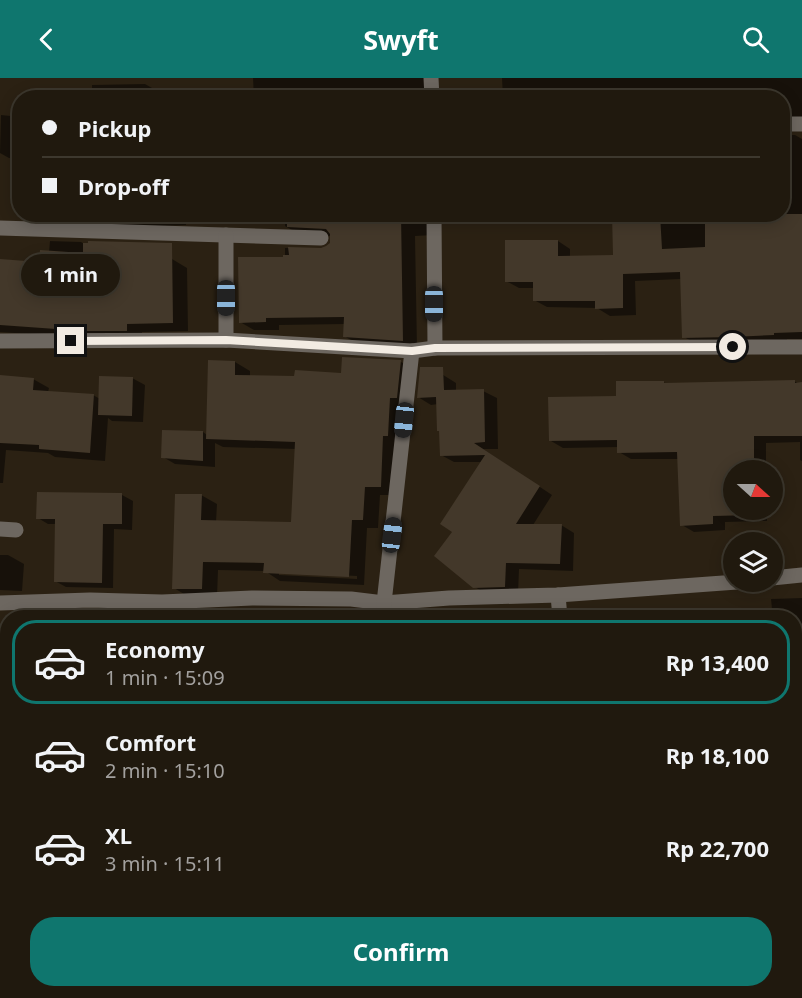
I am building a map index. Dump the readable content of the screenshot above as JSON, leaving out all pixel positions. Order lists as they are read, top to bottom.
{
  "north": "right",
  "page": {
    "header": "Swyft",
    "banner": ["Pickup", "Drop-off"],
    "bubble": "1 min",
    "list": [
      {
        "name": "Economy",
        "note": "1 min · 15:09",
        "value": "Rp 13,400"
      },
      {
        "name": "Comfort",
        "note": "2 min · 15:10",
        "value": "Rp 18,100"
      },
      {
        "name": "XL",
        "note": "3 min · 15:11",
        "value": "Rp 22,700"
      }
    ],
    "buttons": "Confirm"
  }
}
